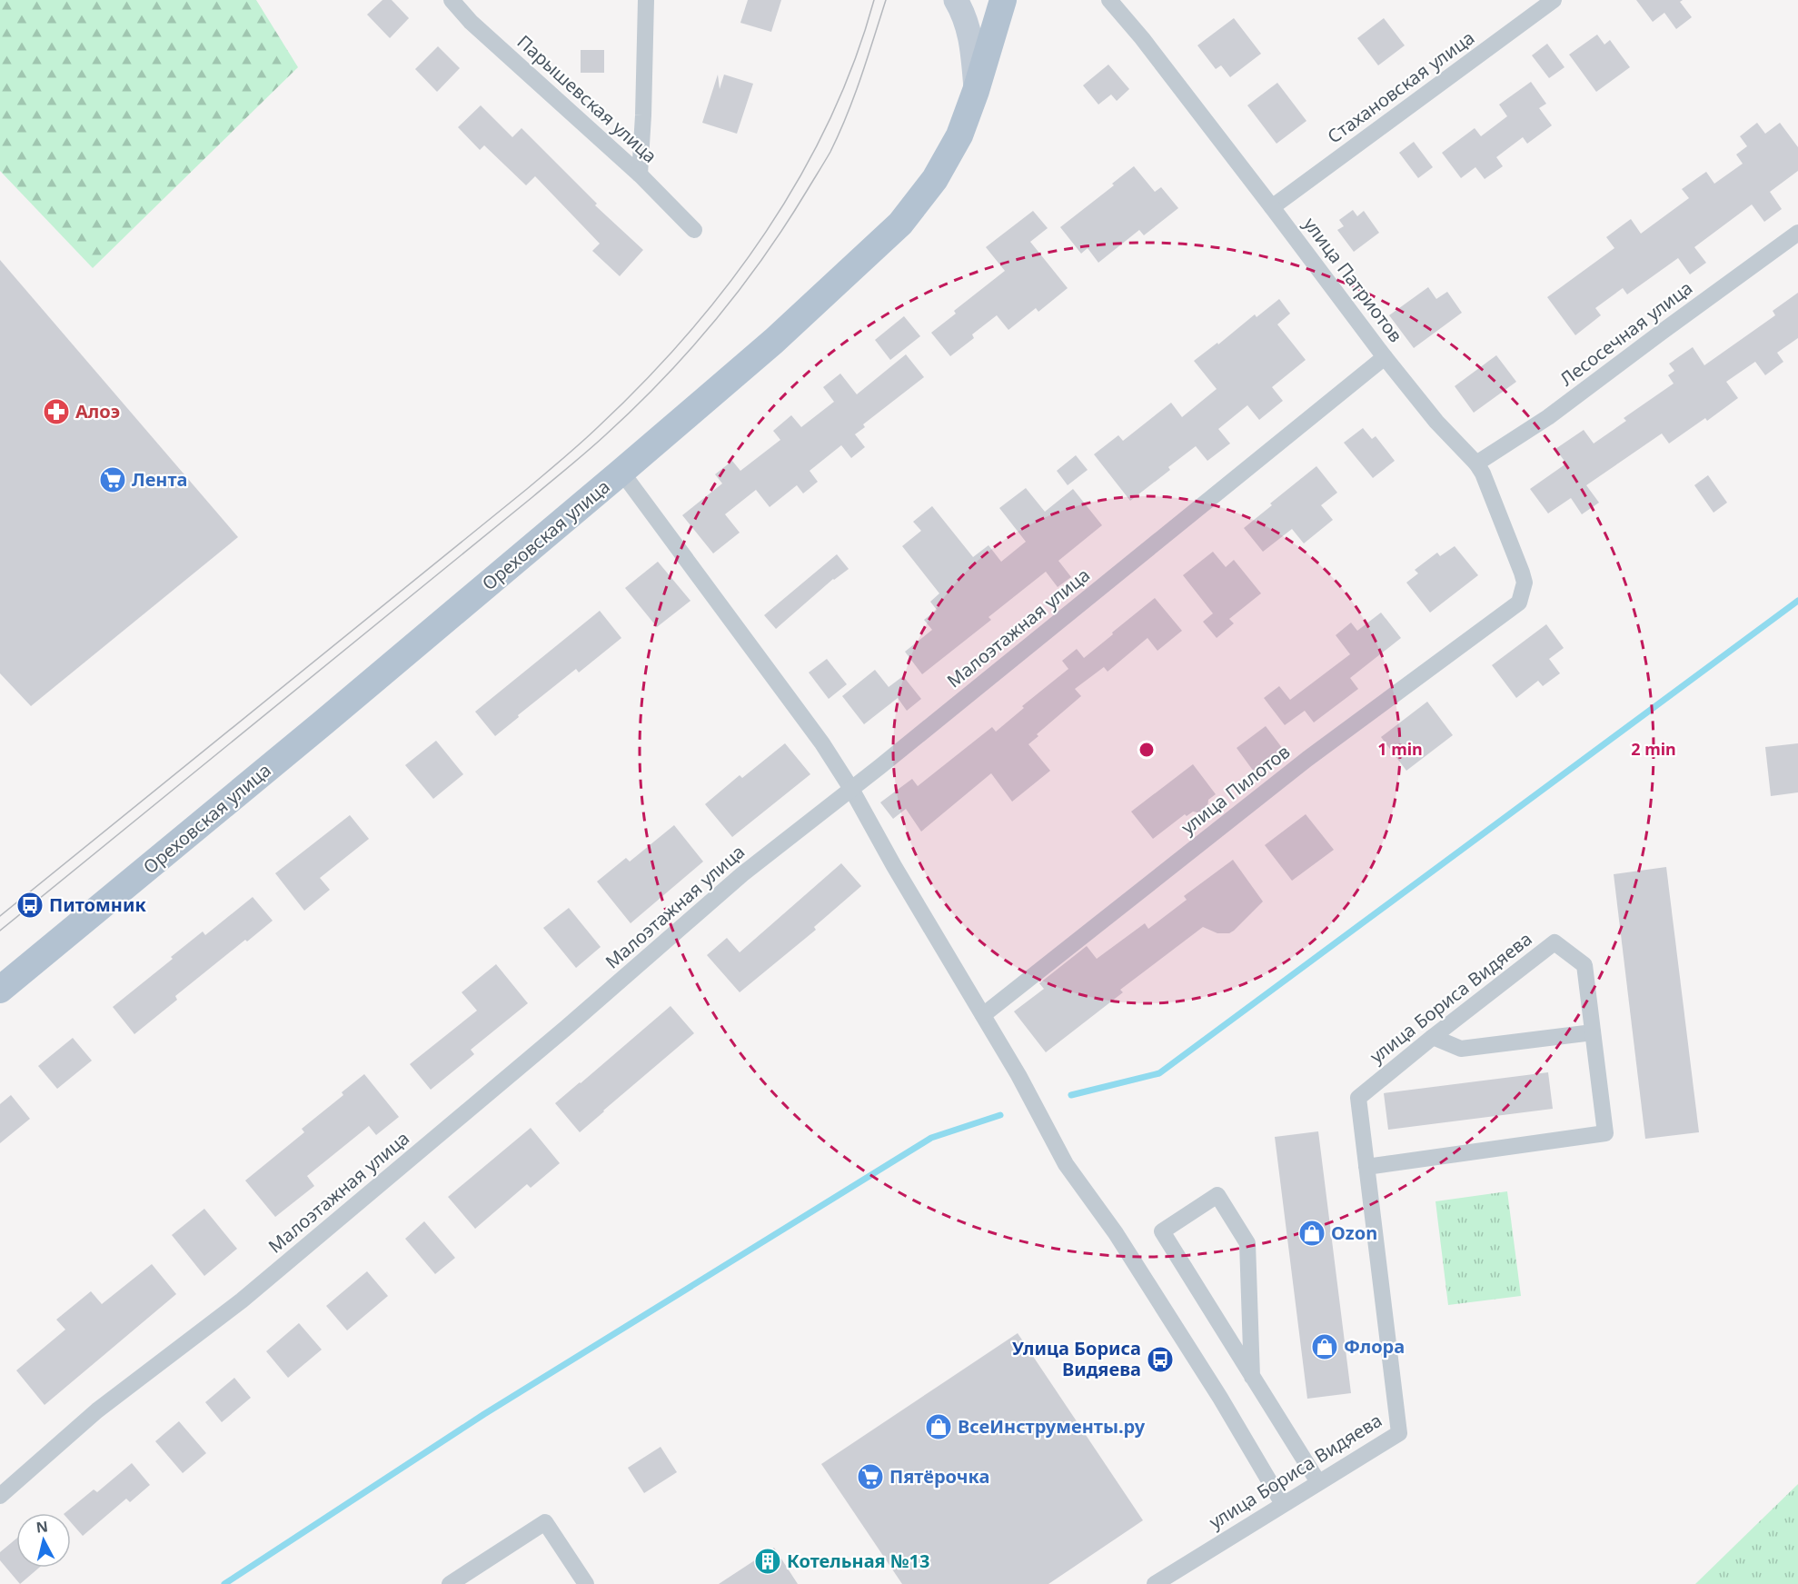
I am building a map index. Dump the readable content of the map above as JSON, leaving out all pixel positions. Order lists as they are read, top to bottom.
{
  "streets": {
    "main road": ["Ореховская улица"],
    "street": [
      "Стахановская улица",
      "Парышевская улица",
      "улица Патриотов",
      "Лесосечная улица",
      "Малоэтажная улица",
      "улица Пилотов",
      "улица Бориса Видяева"
    ]
  },
  "crossings": [
    ["Стахановская улица", "улица Патриотов"],
    ["улица Патриотов", "Лесосечная улица"],
    ["улица Патриотов", "Малоэтажная улица"],
    ["улица Патриотов", "улица Пилотов"]
  ],
  "places": {
    "pharmacy": ["Алоэ"],
    "supermarket": ["Лента", "Пятёрочка"],
    "bus stop": ["Питомник", "Улица Бориса Видяева"],
    "shop": ["Ozon", "Флора", "ВсеИнструменты.ру"],
    "building": ["Котельная №13"]
  },
  "north": "top",
  "rings": ["1 min", "2 min"]
}
